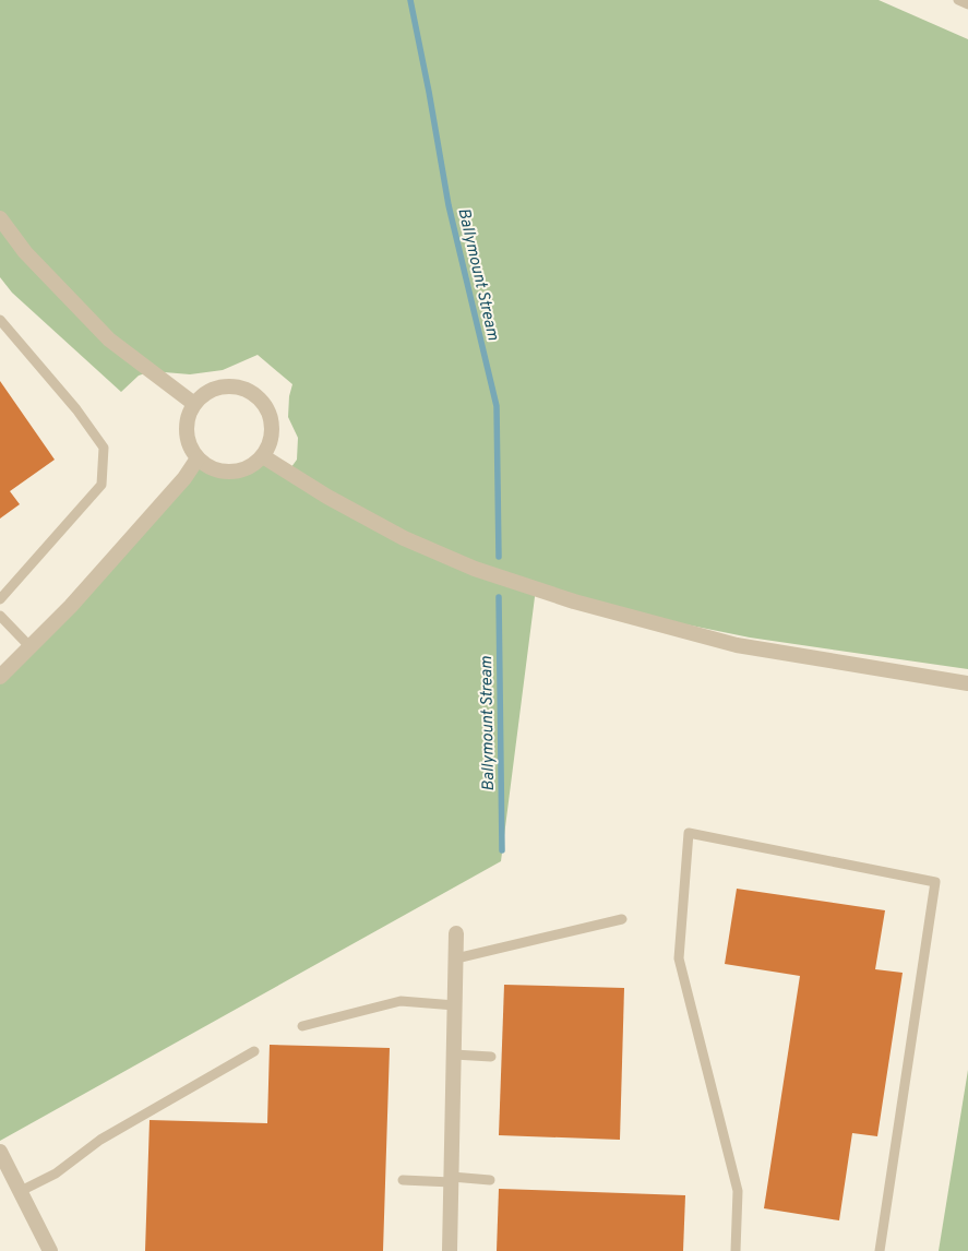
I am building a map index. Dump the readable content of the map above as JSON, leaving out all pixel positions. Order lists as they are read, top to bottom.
{
  "water": ["Ballymount Stream"]
}
